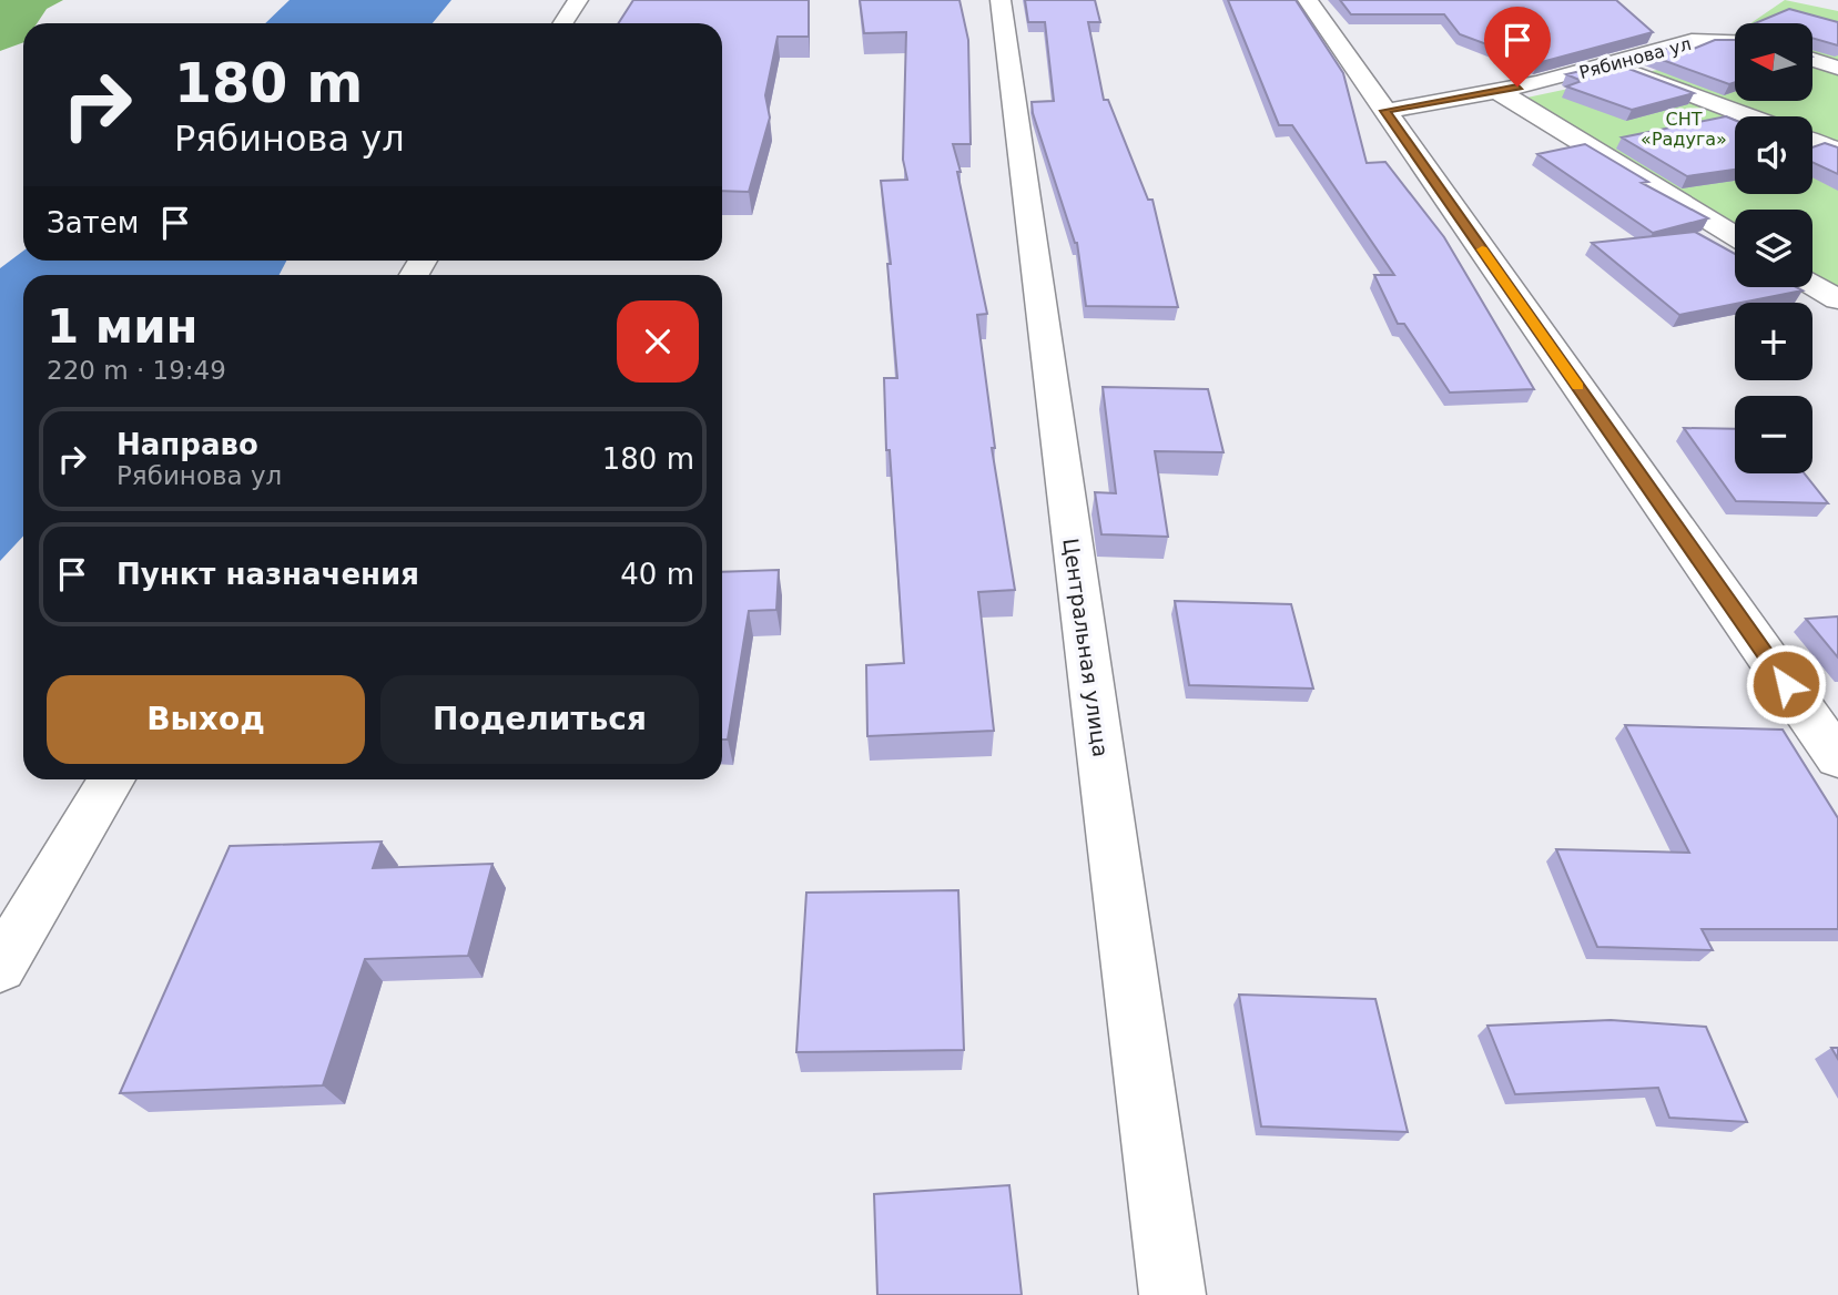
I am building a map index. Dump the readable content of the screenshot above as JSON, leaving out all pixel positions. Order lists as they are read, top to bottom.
{
  "streets": {
    "street": ["Рябинова ул", "Центральная улица"]
  },
  "parks": ["СНТ «Радуга»"],
  "north": "left",
  "page": {
    "map_buttons": ["+", "−"],
    "turn": ["180 m", "Рябинова ул"],
    "then": "Затем",
    "heading": ["1 мин", "220 m · 19:49"],
    "list": [
      {
        "name": "Направо",
        "note": "Рябинова ул",
        "value": "180 m"
      },
      {
        "name": "Пункт назначения",
        "value": "40 m"
      }
    ],
    "buttons": ["Выход", "Поделиться"]
  }
}
